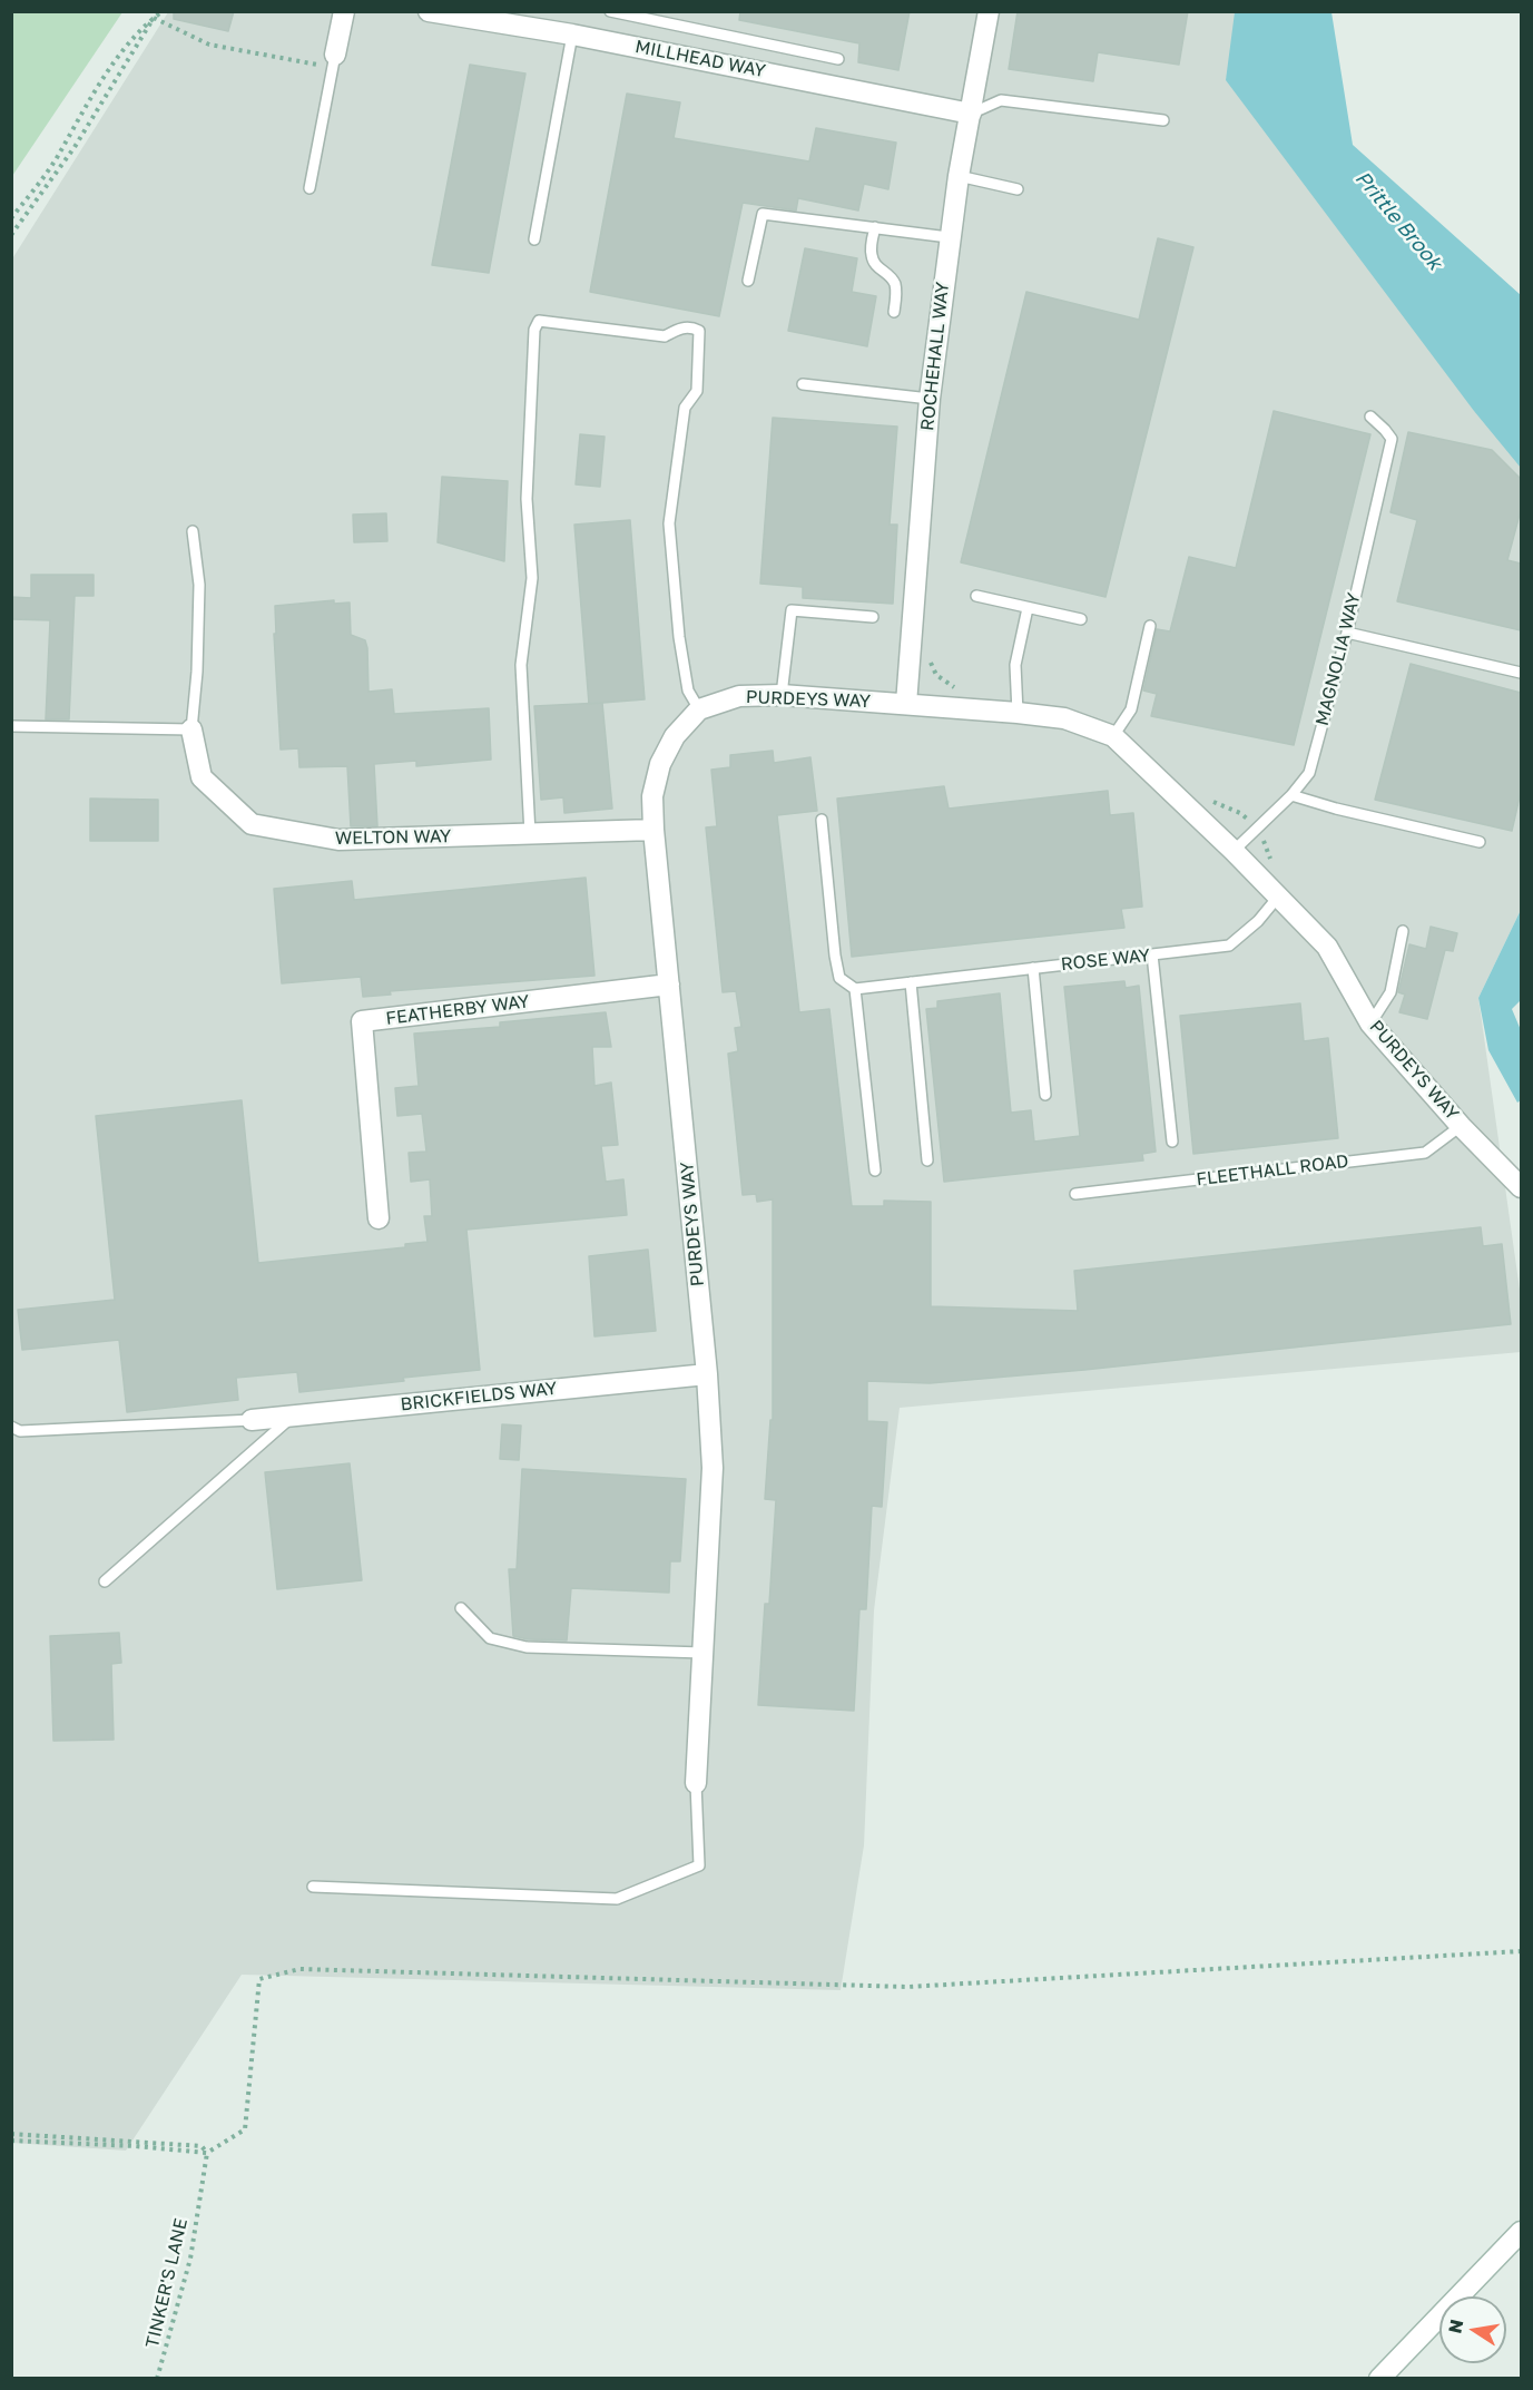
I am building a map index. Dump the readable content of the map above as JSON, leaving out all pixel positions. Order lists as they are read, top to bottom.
{
  "streets": {
    "street": [
      "MILLHEAD WAY",
      "ROCHEHALL WAY",
      "PURDEYS WAY",
      "WELTON WAY",
      "FEATHERBY WAY",
      "BRICKFIELDS WAY"
    ],
    "lane": ["MAGNOLIA WAY", "ROSE WAY", "FLEETHALL ROAD"],
    "path": ["TINKER'S LANE"]
  },
  "crossings": [
    ["MILLHEAD WAY", "ROCHEHALL WAY"],
    ["ROCHEHALL WAY", "PURDEYS WAY"],
    ["MAGNOLIA WAY", "PURDEYS WAY"],
    ["PURDEYS WAY", "WELTON WAY"],
    ["PURDEYS WAY", "ROSE WAY"],
    ["PURDEYS WAY", "FEATHERBY WAY"],
    ["PURDEYS WAY", "FLEETHALL ROAD"],
    ["PURDEYS WAY", "BRICKFIELDS WAY"]
  ],
  "water": ["Prittle Brook"],
  "north": "left"
}
